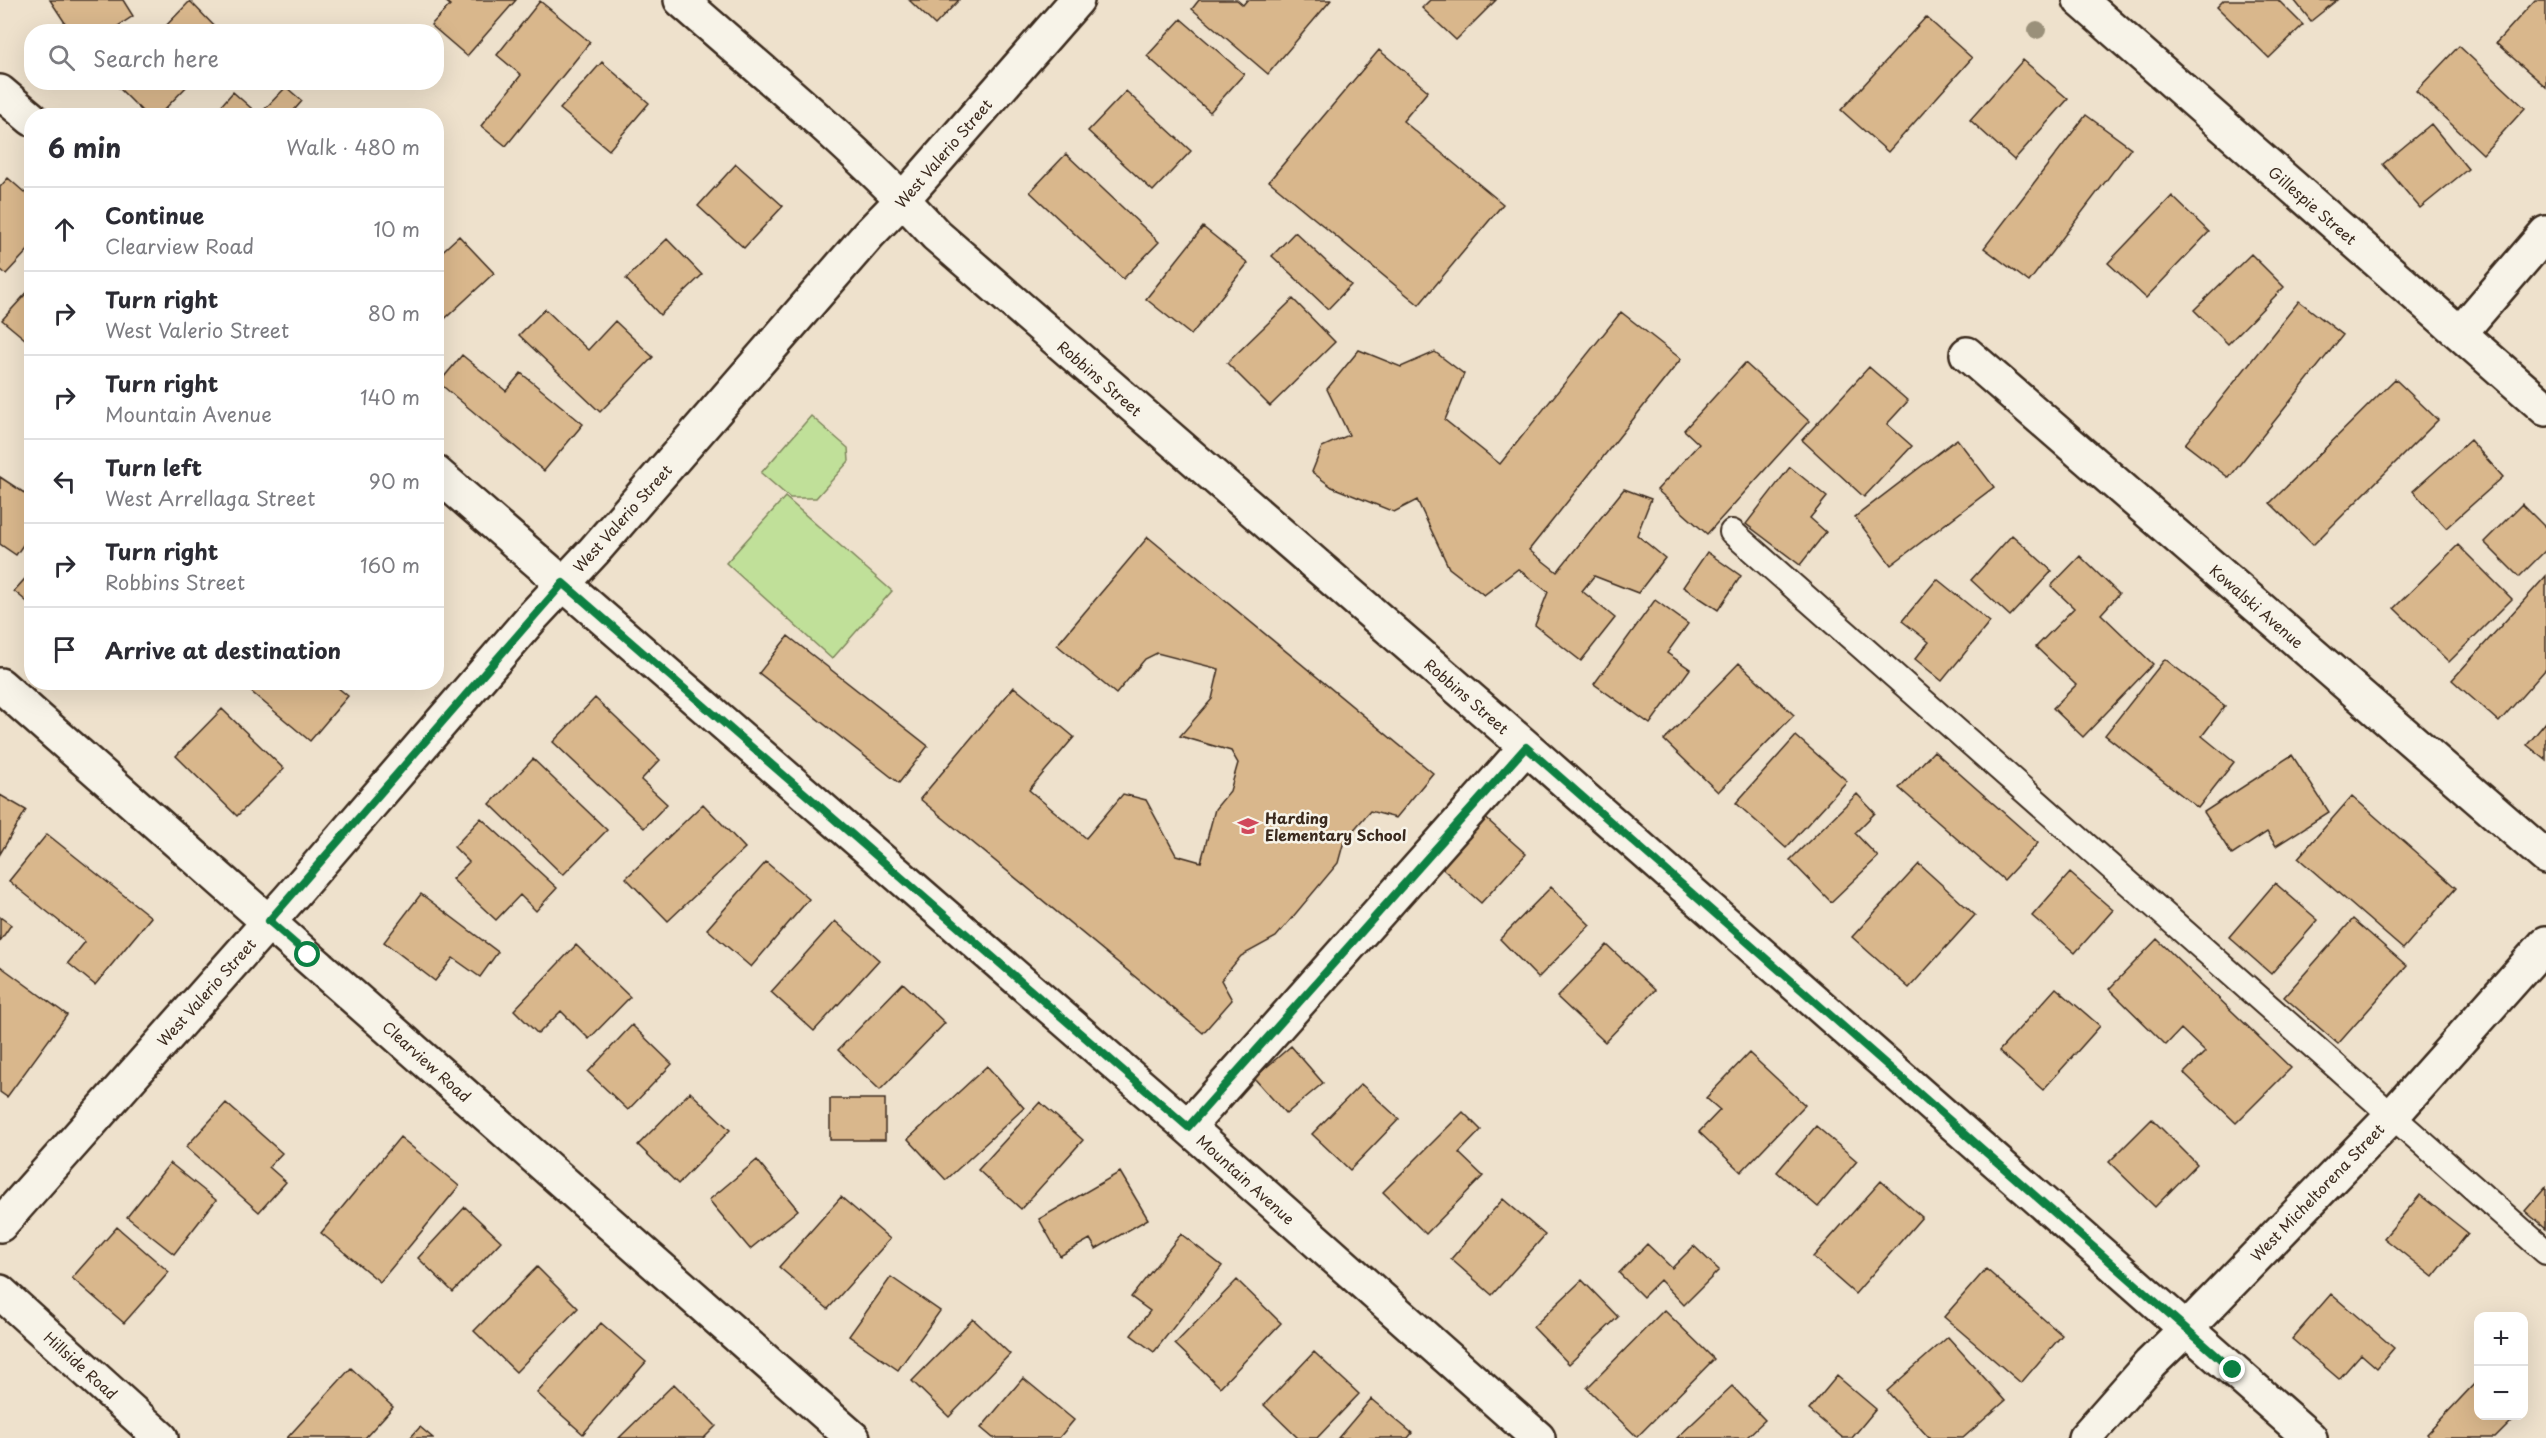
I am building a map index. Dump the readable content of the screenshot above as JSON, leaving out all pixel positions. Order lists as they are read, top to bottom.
{
  "streets": {
    "street": [
      "West Valerio Street",
      "Gillespie Street",
      "Robbins Street",
      "Kowalski Avenue",
      "Clearview Road",
      "Mountain Avenue",
      "West Micheltorena Street",
      "Hillside Road"
    ]
  },
  "crossings": [
    ["West Valerio Street", "Robbins Street"],
    ["West Valerio Street", "Clearview Road"],
    ["West Valerio Street", "Mountain Avenue"],
    ["Robbins Street", "West Micheltorena Street"]
  ],
  "places": {
    "school or university": ["Harding Elementary School"]
  },
  "page": {
    "search": "Search here",
    "heading": ["6 min", "Walk · 480 m"],
    "list": [
      ["Continue", "Clearview Road", "10 m"],
      ["Turn right", "West Valerio Street", "80 m"],
      ["Turn right", "Mountain Avenue", "140 m"],
      ["Turn left", "West Arrellaga Street", "90 m"],
      ["Turn right", "Robbins Street", "160 m"],
      "Arrive at destination"
    ],
    "map_buttons": ["+", "−"]
  }
}
